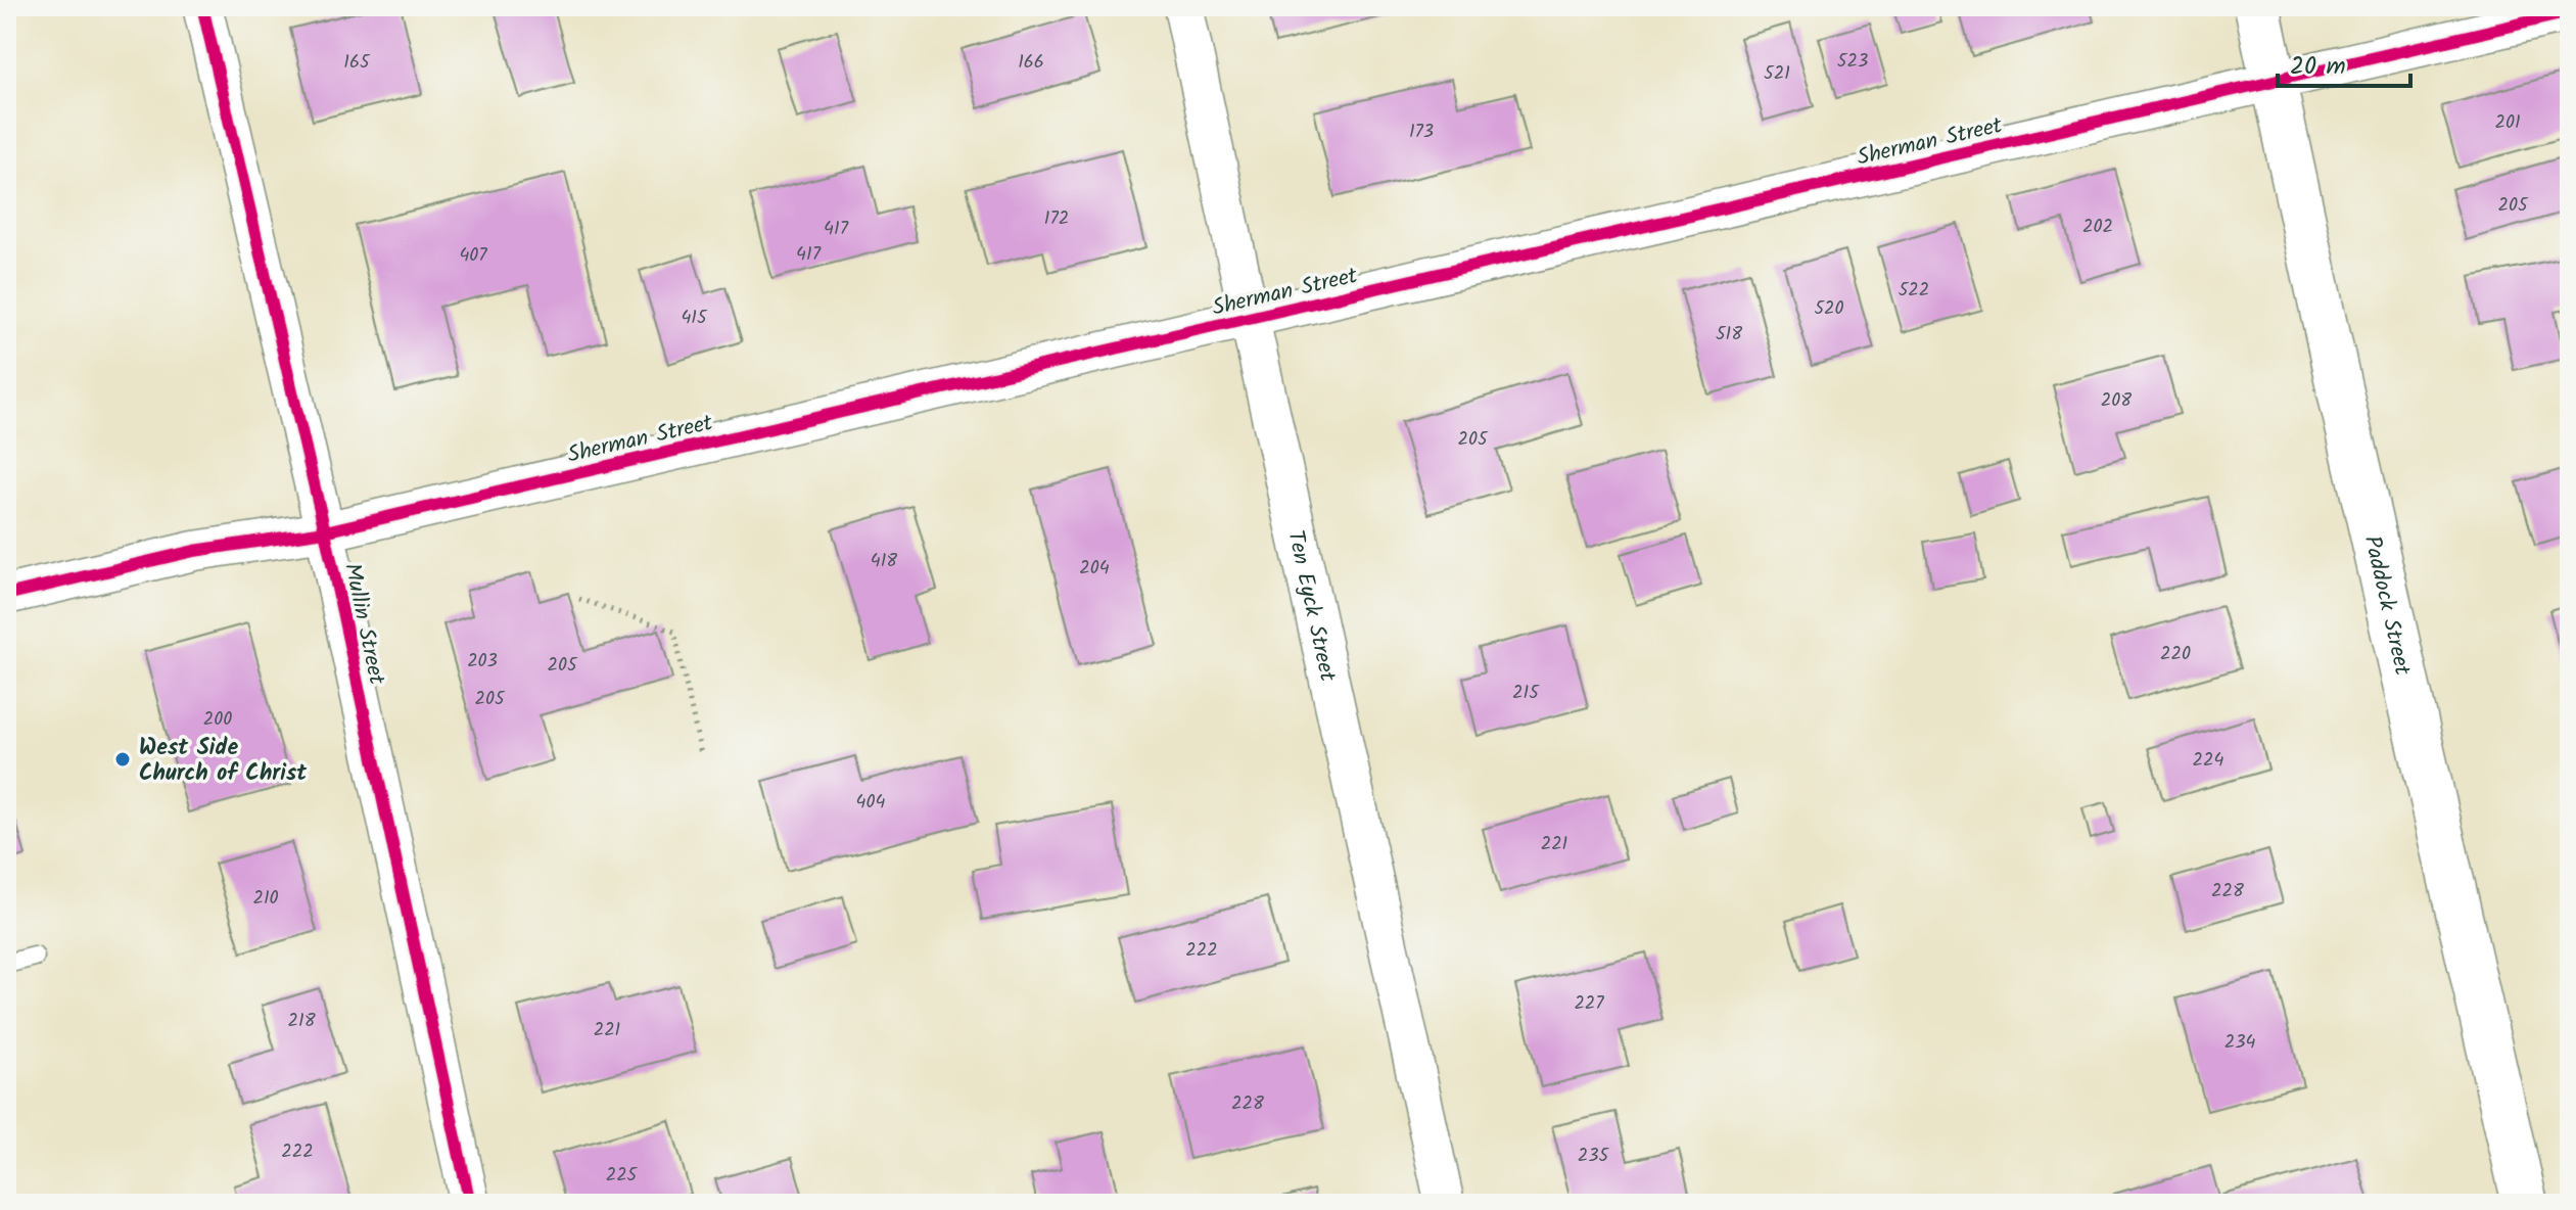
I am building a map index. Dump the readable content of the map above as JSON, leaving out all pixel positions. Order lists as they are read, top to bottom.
{
  "streets": {
    "main road": ["Paddock Street"],
    "street": ["Sherman Street", "Ten Eyck Street", "Mullin Street"]
  },
  "crossings": [
    ["Sherman Street", "Ten Eyck Street"],
    ["Sherman Street", "Paddock Street"],
    ["Sherman Street", "Mullin Street"]
  ],
  "places": ["West Side Church of Christ"],
  "house_numbers": [
    "523",
    "165",
    "166",
    "521",
    "201",
    "173",
    "205",
    "172",
    "202",
    "417",
    "417",
    "407",
    "522",
    "520",
    "415",
    "518",
    "208",
    "205",
    "418",
    "204",
    "220",
    "203",
    "205",
    "215",
    "205",
    "200",
    "224",
    "404",
    "221",
    "228",
    "210",
    "222",
    "227",
    "218",
    "221",
    "234",
    "228",
    "222",
    "235",
    "225"
  ],
  "scale_bar": "20 m"
}
